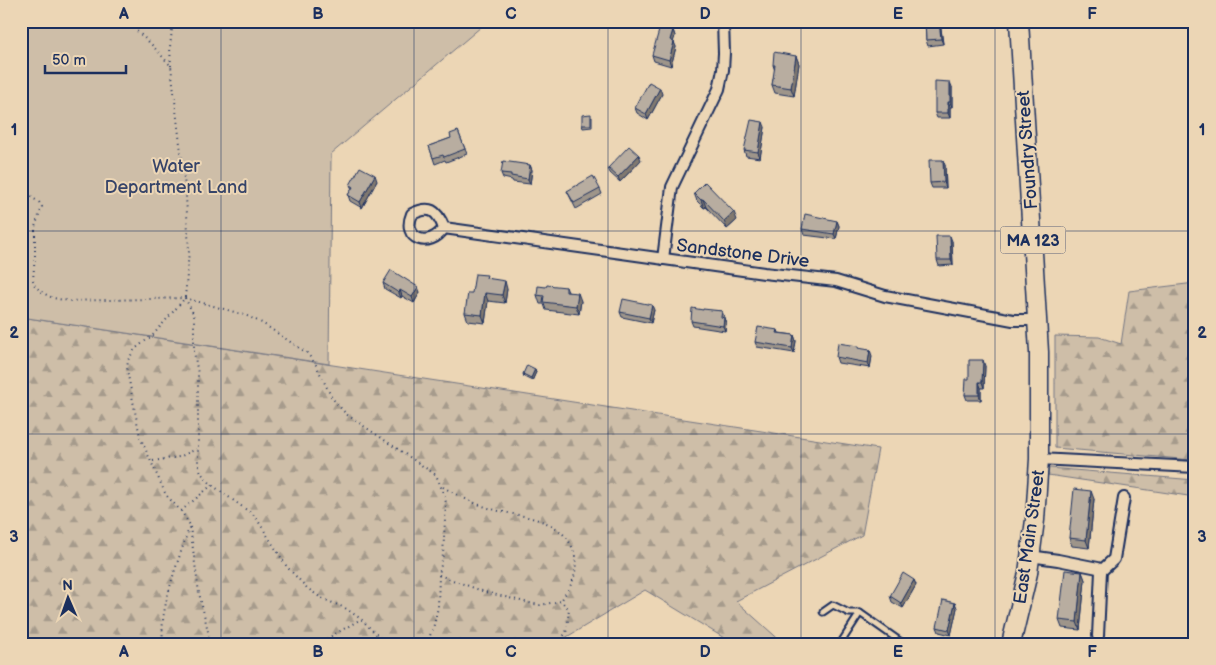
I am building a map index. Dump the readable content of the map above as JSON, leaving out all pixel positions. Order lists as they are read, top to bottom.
{
  "streets": {
    "highway": ["Foundry Street", "MA 123", "East Main Street"],
    "street": ["Sandstone Drive"]
  },
  "crossings": [
    ["Foundry Street", "Sandstone Drive"],
    ["Foundry Street", "East Main Street"]
  ],
  "parks": ["Water Department Land"],
  "scale_bar": "50 m",
  "north": "top",
  "grid": {
    "columns": [
      "A",
      "B",
      "C",
      "D",
      "E",
      "F"
    ],
    "rows": ["1", "2", "3"]
  }
}
